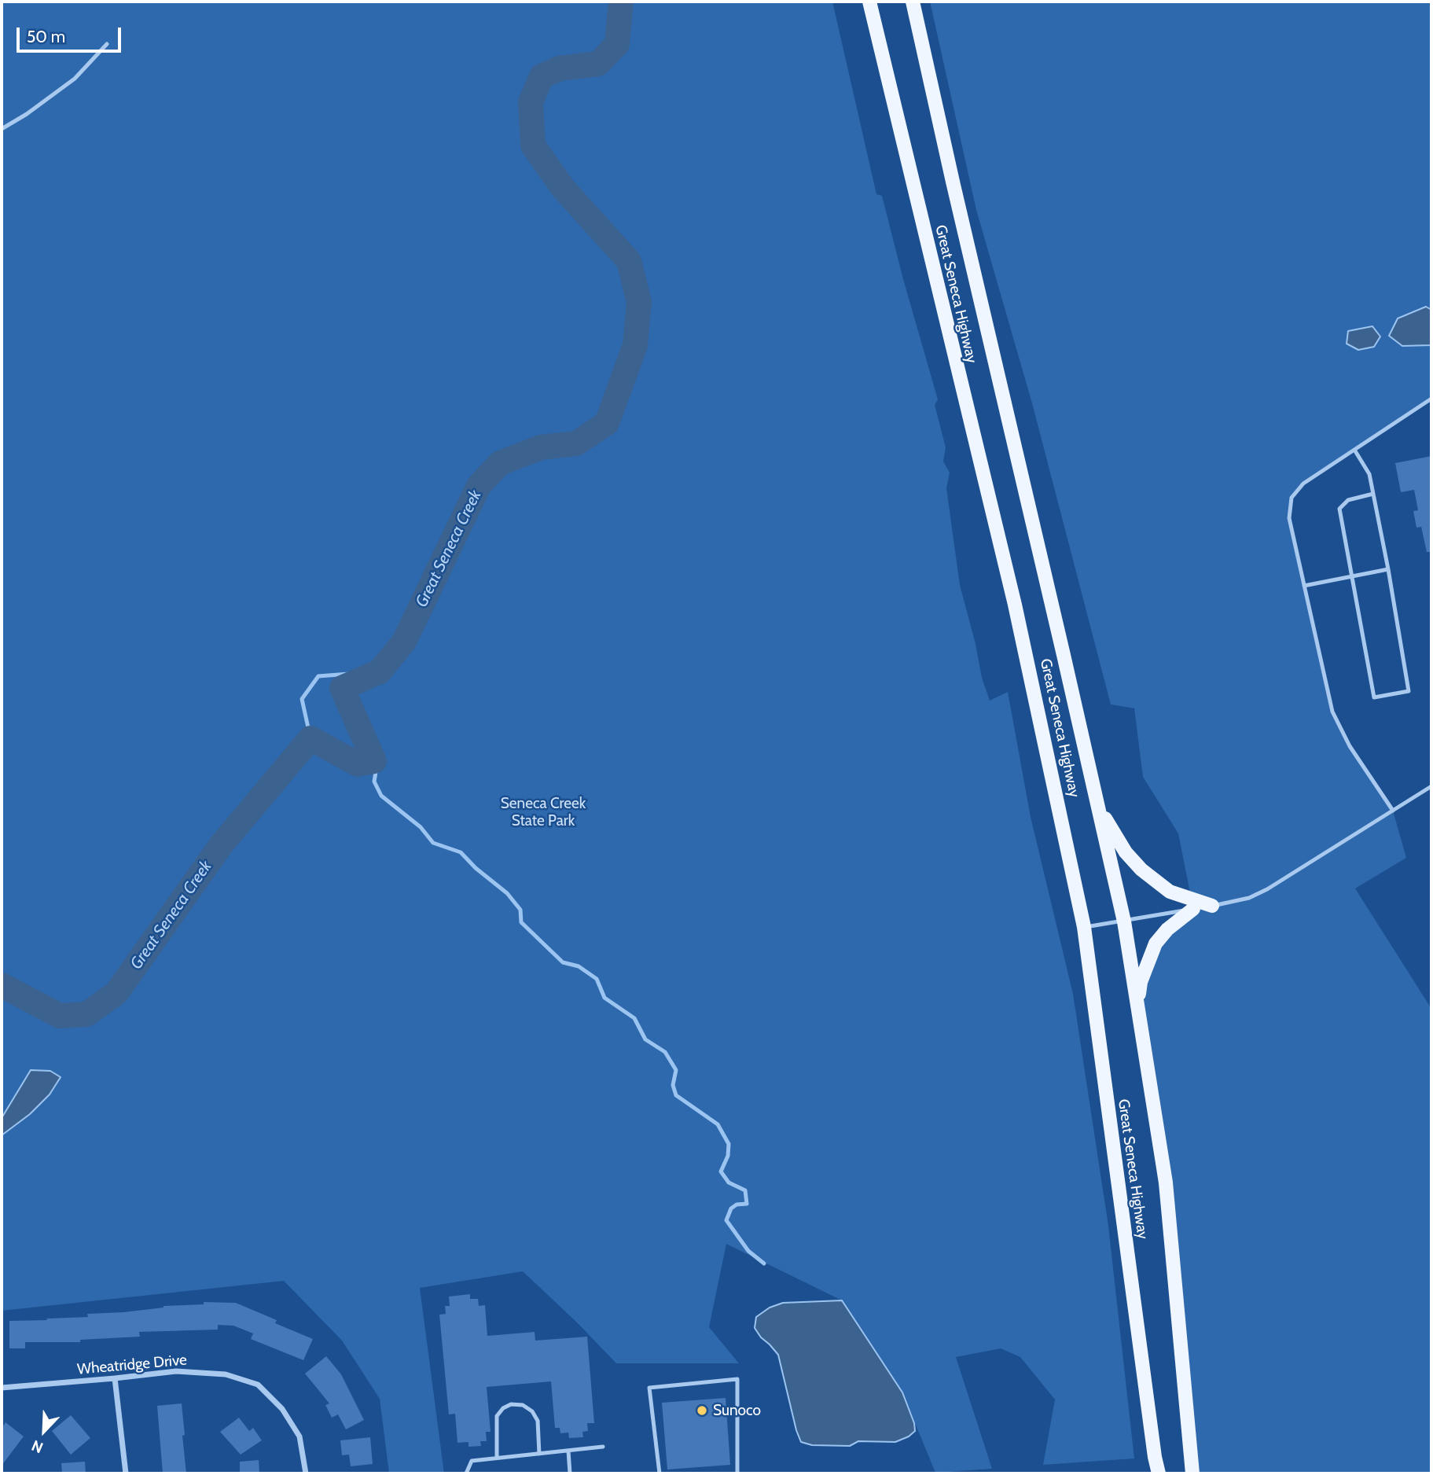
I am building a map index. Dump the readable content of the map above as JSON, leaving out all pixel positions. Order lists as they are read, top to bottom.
{
  "streets": {
    "main road": ["Great Seneca Highway"],
    "street": ["Wheatridge Drive"]
  },
  "water": ["Great Seneca Creek"],
  "parks": ["Seneca Creek State Park"],
  "places": ["Sunoco"],
  "scale_bar": "50 m",
  "north": "bottom left"
}
